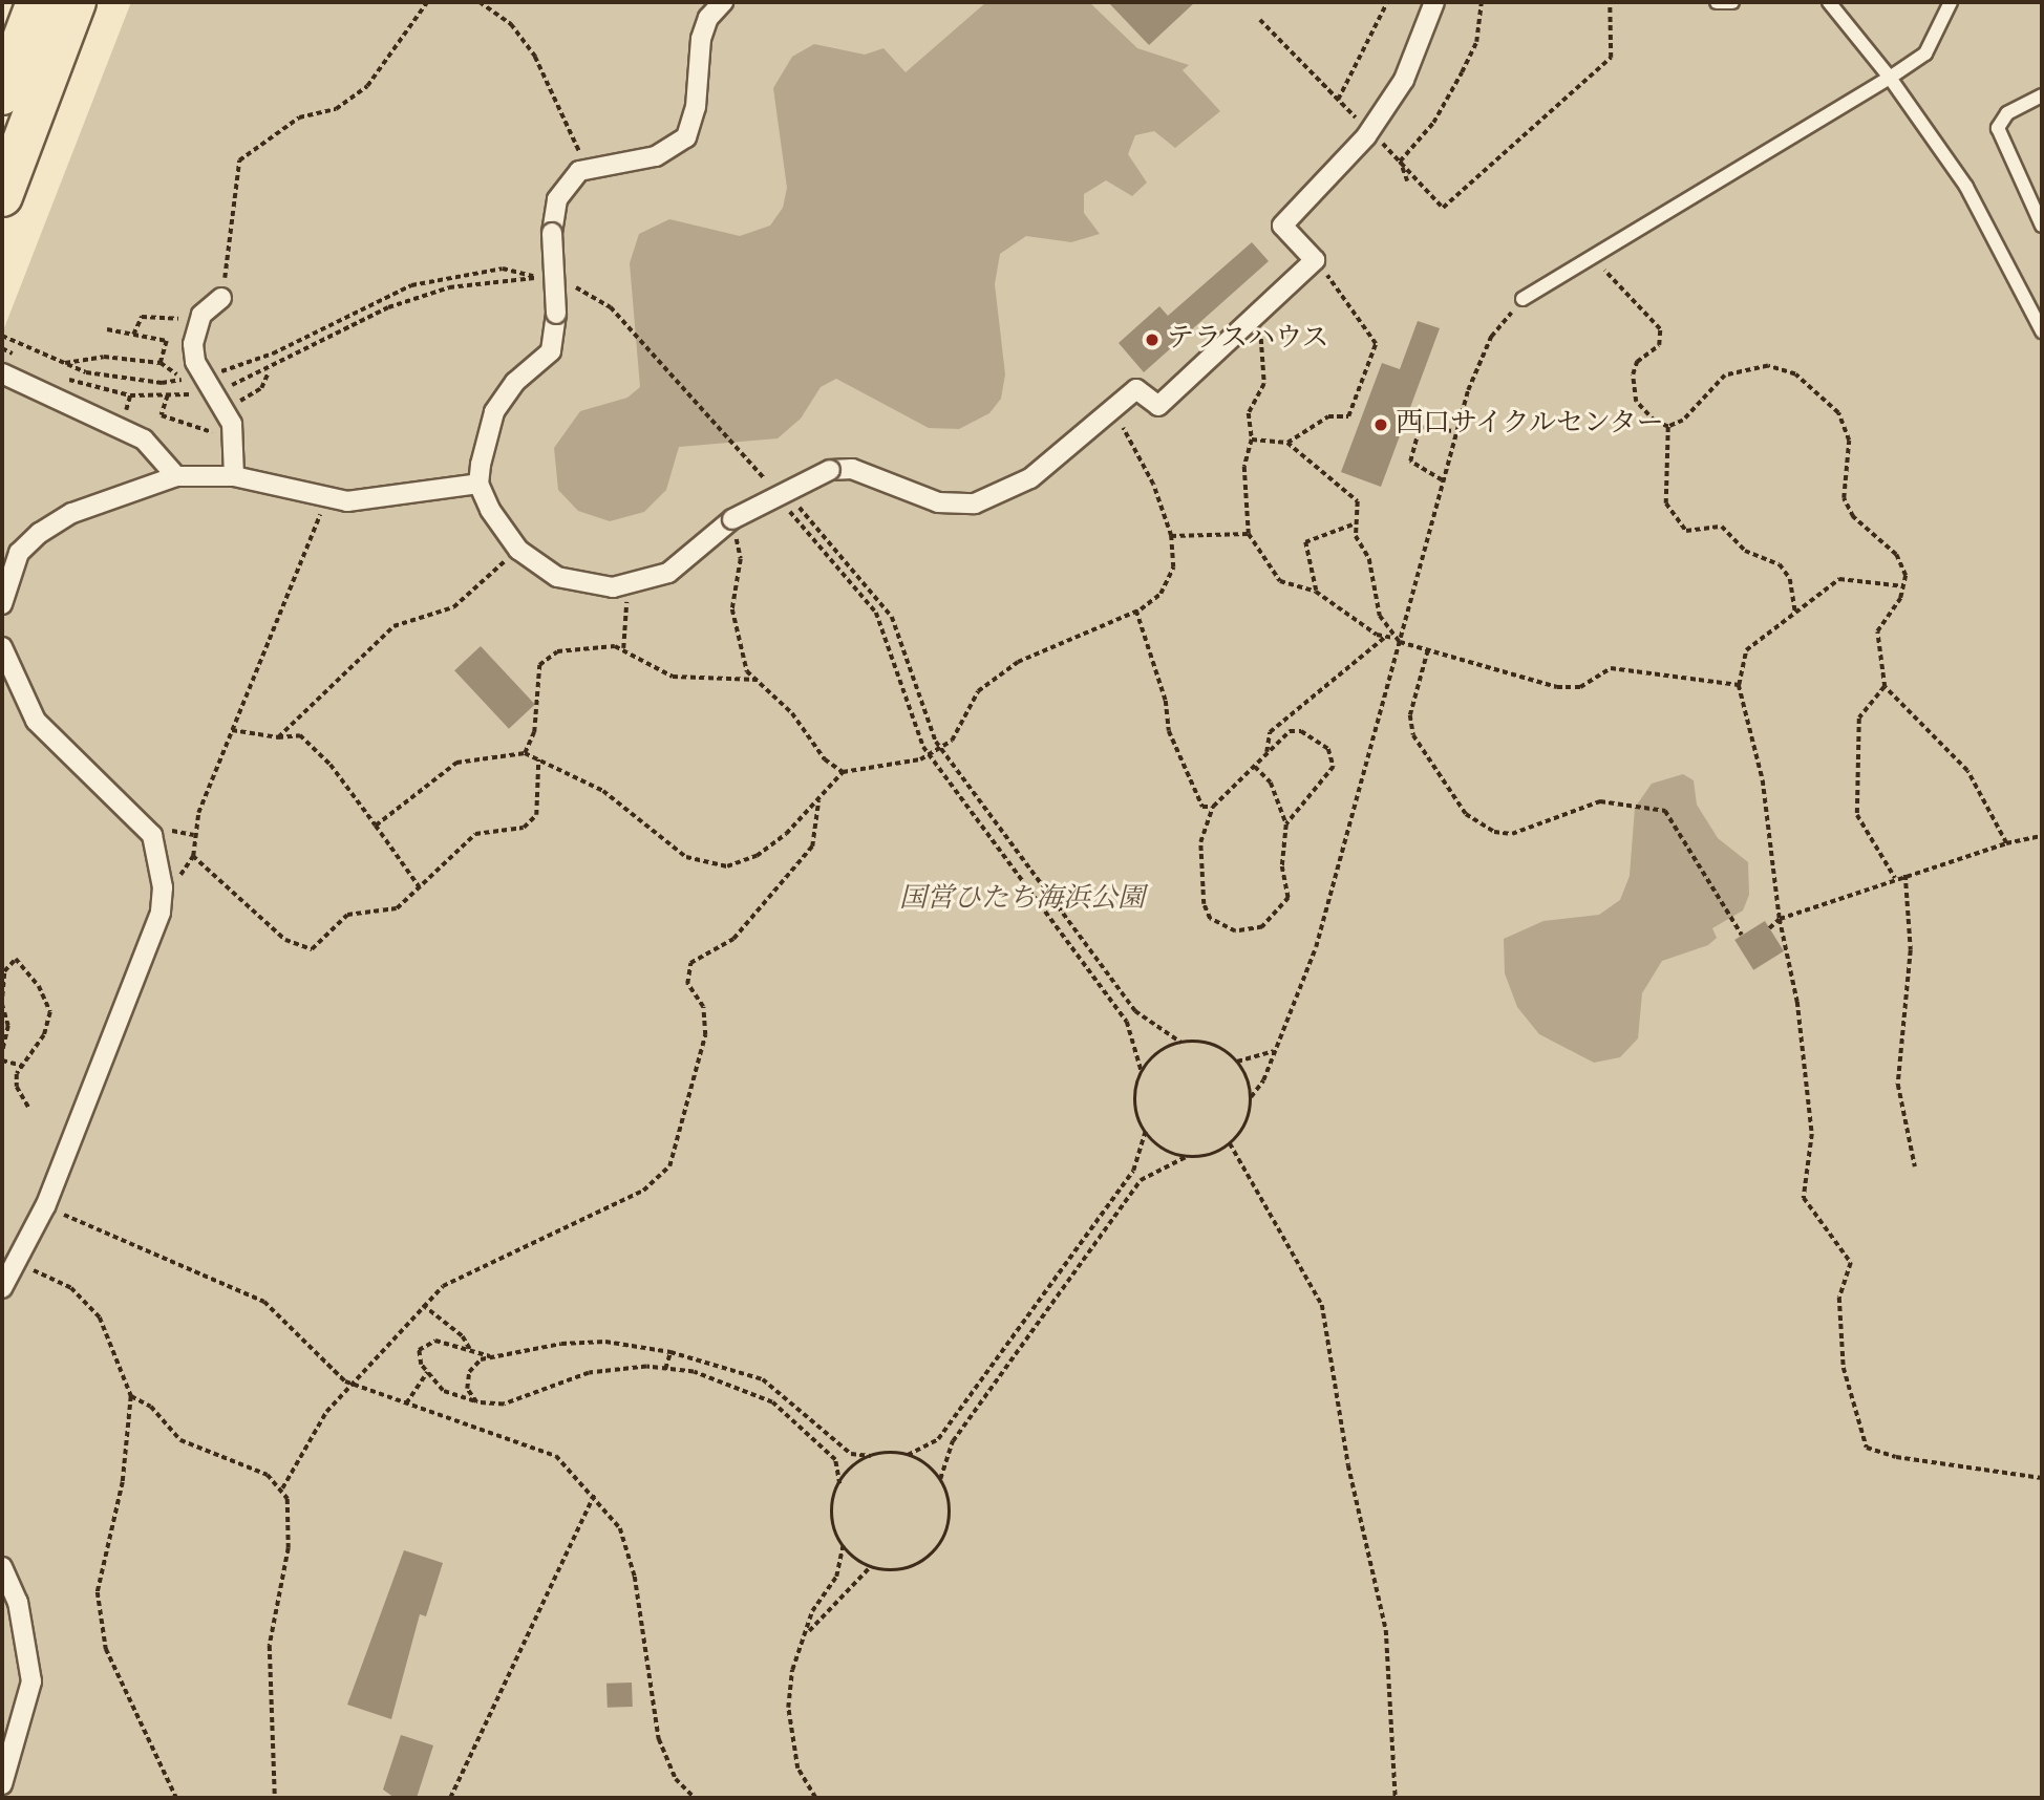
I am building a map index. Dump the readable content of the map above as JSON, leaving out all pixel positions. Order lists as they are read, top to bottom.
{
  "parks": ["国営ひたち海浜公園"],
  "places": ["テラスハウス", "西口サイクルセンター"]
}
